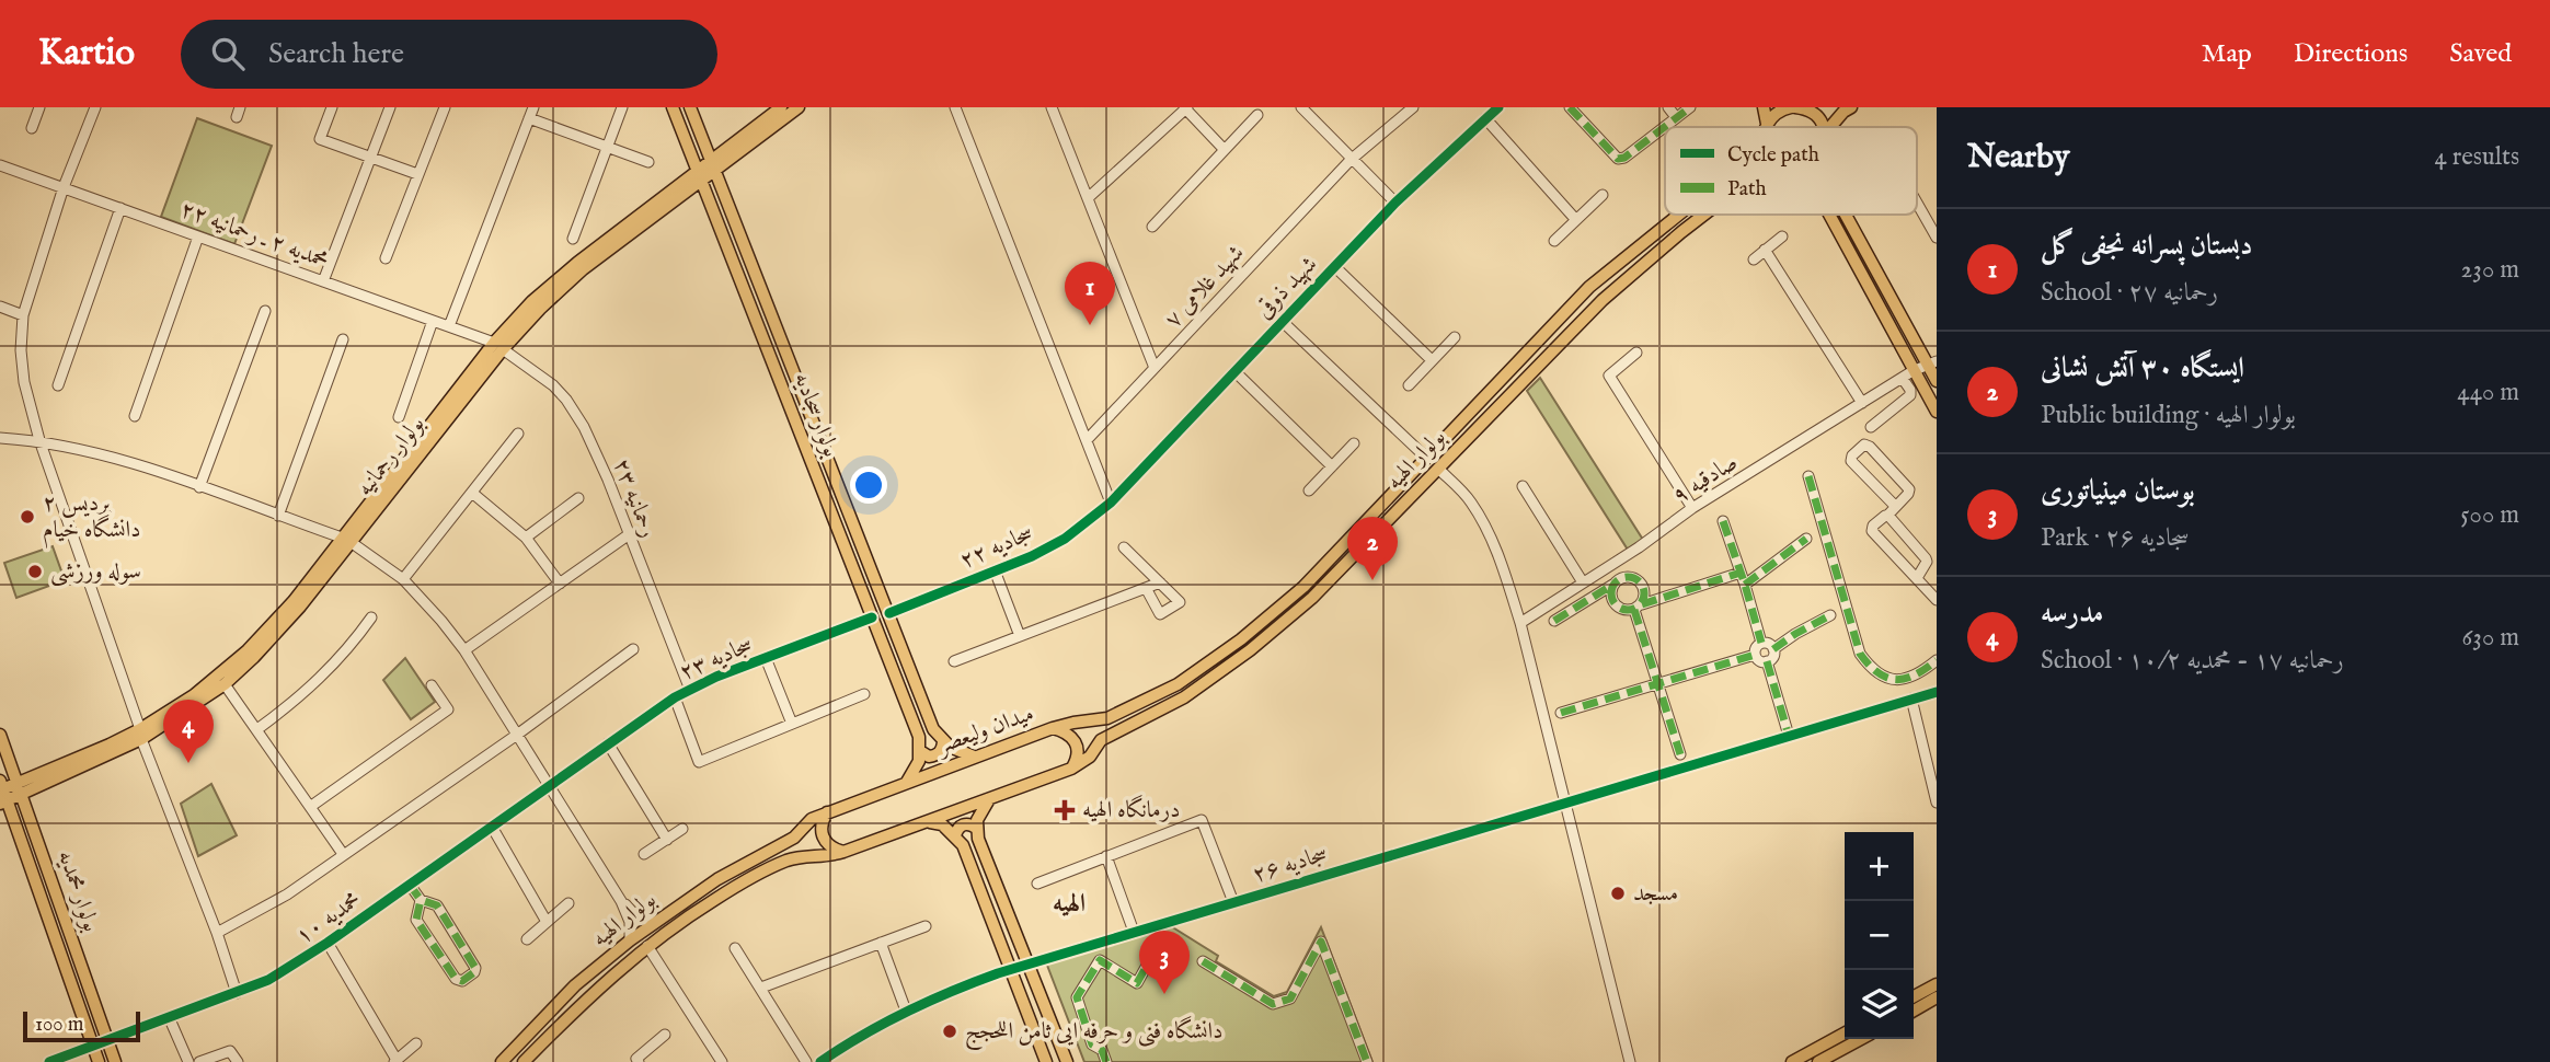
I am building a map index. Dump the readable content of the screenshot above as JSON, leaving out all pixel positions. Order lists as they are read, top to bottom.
{
  "streets": {
    "main road": [
      "بولوار سجادیه",
      "بولوار رحمانیه",
      "بولوار الهیه",
      "میدان ولیعصر",
      "بولوار محمدیه"
    ],
    "street": [
      "محمدیه ۲ ـ رحمانیه ۲۲",
      "شهید غلامی ۷",
      "شهید ذوقی",
      "صادقیه ۹",
      "رحمانیه ۲۳",
      "سجادیه ۲۲",
      "سجادیه ۲۳",
      "سجادیه ۲۶",
      "محمدیه ۱۰"
    ]
  },
  "crossings": [
    ["محمدیه ۲ ـ رحمانیه ۲۲", "بولوار رحمانیه"],
    ["محمدیه ۲ ـ رحمانیه ۲۲", "رحمانیه ۲۳"],
    ["شهید ذوقی", "سجادیه ۲۲"],
    ["بولوار سجادیه", "بولوار رحمانیه"],
    ["بولوار سجادیه", "سجادیه ۲۲"],
    ["بولوار سجادیه", "سجادیه ۲۳"],
    ["بولوار رحمانیه", "رحمانیه ۲۳"],
    ["بولوار رحمانیه", "بولوار محمدیه"],
    ["بولوار الهیه", "میدان ولیعصر"],
    ["رحمانیه ۲۳", "سجادیه ۲۳"],
    ["سجادیه ۲۳", "محمدیه ۱۰"],
    ["بولوار محمدیه", "محمدیه ۱۰"]
  ],
  "districts": ["الهیه"],
  "places": {
    "other": [
      "پردیس ۲ دانشگاه خیام",
      "سوله ورزشی",
      "مسجد",
      "دانشگاه فنی و حرفه ایی ثامن اللحجج"
    ],
    "health": ["درمانگاه الهیه"]
  },
  "legend": ["Cycle path", "Path"],
  "scale_bar": "100 m",
  "page": {
    "header": "Kartio",
    "search": "Search here",
    "nav": ["Map", "Directions", "Saved"],
    "heading": ["Nearby", "4 results"],
    "list": [
      {
        "mark": "1",
        "name": "دبستان پسرانه نجفی گل",
        "note": "School · رحمانیه ۲۷",
        "value": "230 m"
      },
      {
        "mark": "2",
        "name": "ایستگاه ۳۰ آتش نشانی",
        "note": "Public building · بولوار الهیه",
        "value": "440 m"
      },
      {
        "mark": "3",
        "name": "بوستان مینیاتوری",
        "note": "Park · سجادیه ۲۶",
        "value": "500 m"
      },
      {
        "mark": "4",
        "name": "مدرسه",
        "note": "School · رحمانیه ۱۷ - محمدیه ۱۰/۲",
        "value": "630 m"
      }
    ],
    "pins": [
      "1",
      "2",
      "4",
      "3"
    ],
    "map_buttons": ["+", "−"],
    "scale": "100 m"
  }
}
